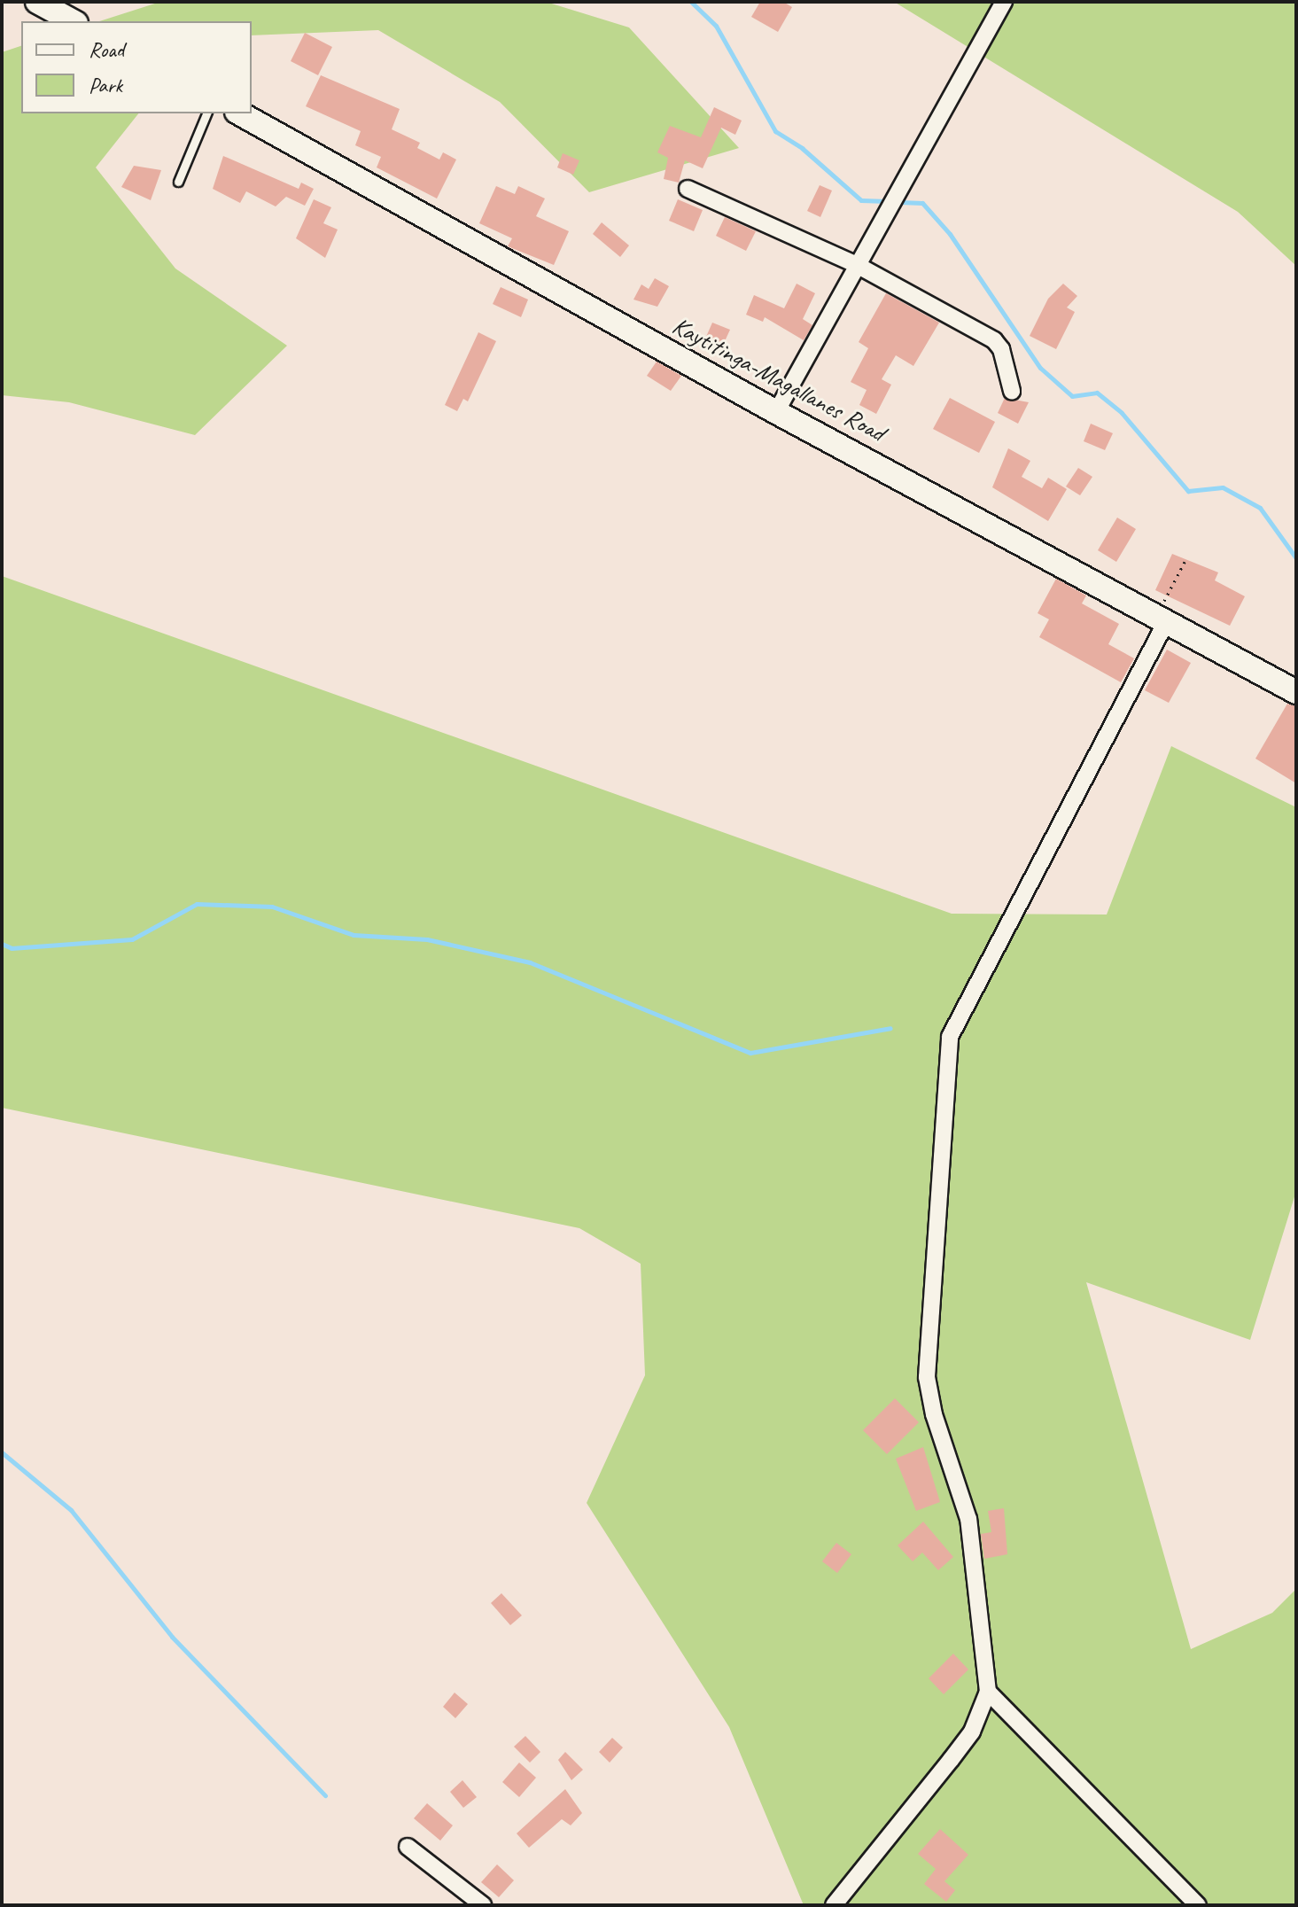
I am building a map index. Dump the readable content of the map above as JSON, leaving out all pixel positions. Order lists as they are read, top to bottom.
{
  "streets": {
    "main road": ["Kaytitinga-Magallanes Road"]
  },
  "legend": ["Road", "Park"]
}
